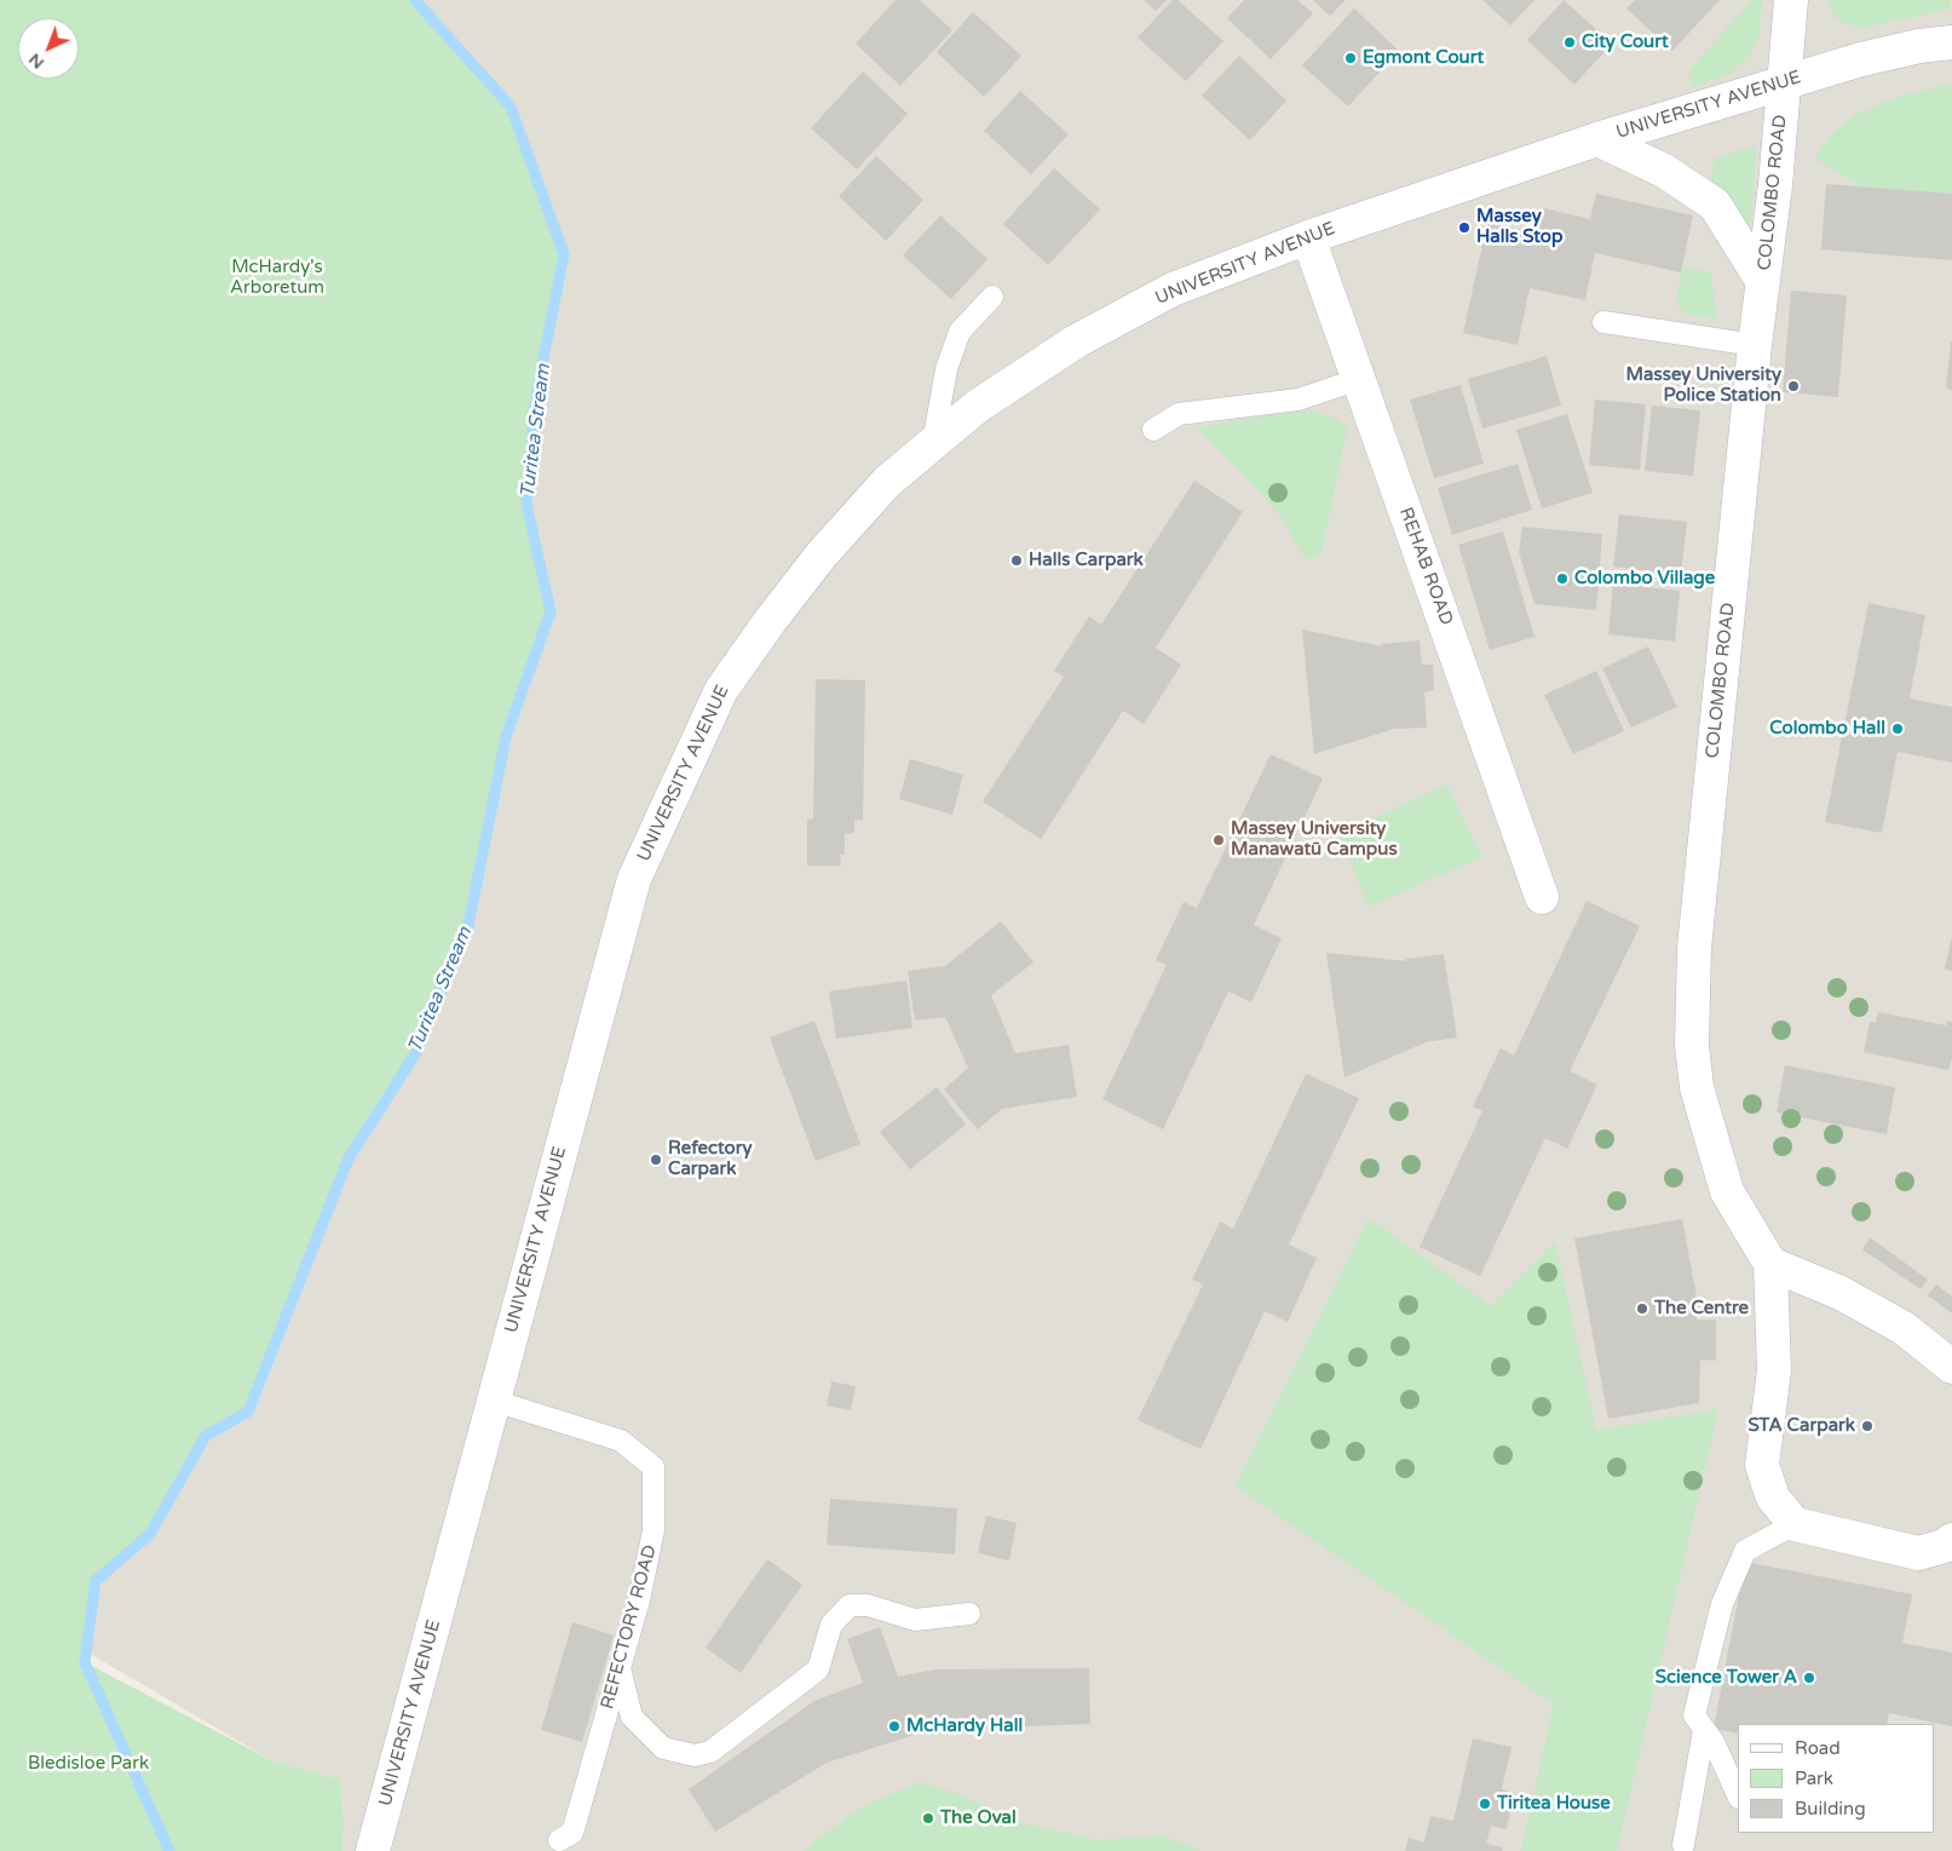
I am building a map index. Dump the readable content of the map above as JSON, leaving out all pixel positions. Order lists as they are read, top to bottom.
{
  "streets": {
    "street": ["UNIVERSITY AVENUE", "COLOMBO ROAD", "REHAB ROAD"],
    "lane": ["REFECTORY ROAD"]
  },
  "crossings": [
    ["UNIVERSITY AVENUE", "COLOMBO ROAD"],
    ["UNIVERSITY AVENUE", "REHAB ROAD"],
    ["UNIVERSITY AVENUE", "REFECTORY ROAD"]
  ],
  "water": ["Turitea Stream"],
  "parks": ["McHardy's Arboretum", "Bledisloe Park"],
  "places": [
    "City Court",
    "Egmont Court",
    "Massey Halls Stop",
    "Massey University Police Station",
    "Halls Carpark",
    "Colombo Village",
    "Colombo Hall",
    "Massey University Manawatū Campus",
    "Refectory Carpark",
    "The Centre",
    "STA Carpark",
    "Science Tower A",
    "McHardy Hall",
    "Tiritea House",
    "The Oval"
  ],
  "legend": ["Road", "Park", "Building"],
  "north": "bottom left"
}
